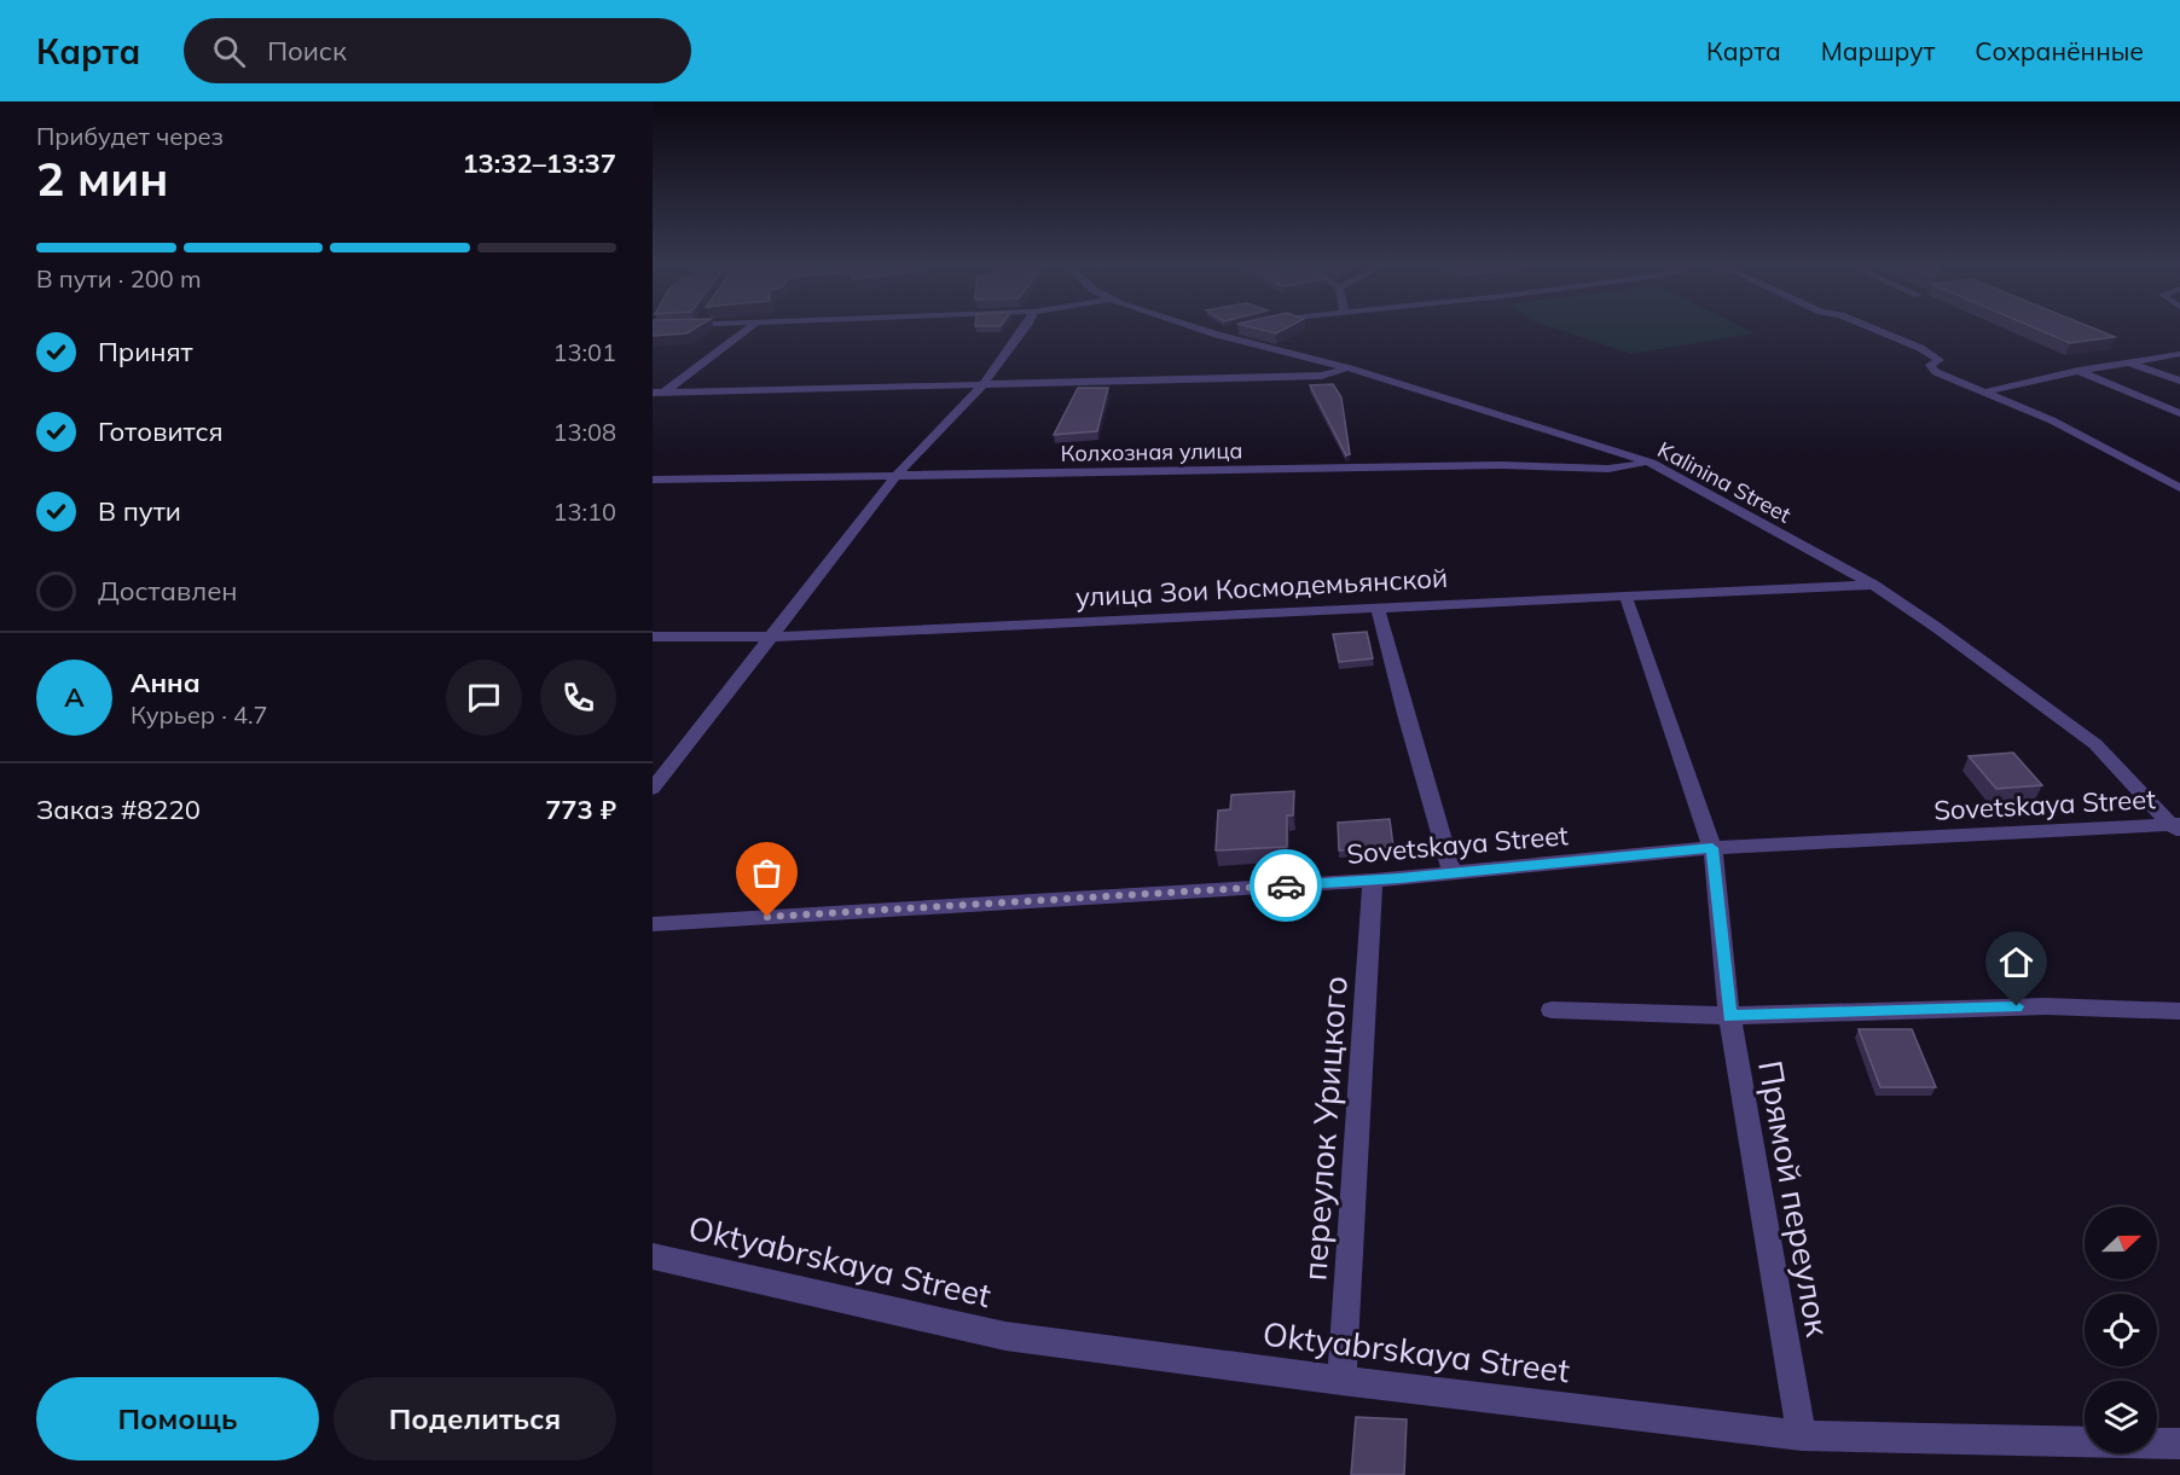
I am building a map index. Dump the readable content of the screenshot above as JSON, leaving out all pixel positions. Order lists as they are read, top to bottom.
{
  "streets": {
    "street": [
      "Колхозная улица",
      "Kalinina Street",
      "улица Зои Космодемьянской",
      "Sovetskaya Street",
      "переулок Урицкого",
      "Прямой переулок",
      "Oktyabrskaya Street"
    ]
  },
  "crossings": [
    ["Колхозная улица", "Kalinina Street"],
    ["Kalinina Street", "улица Зои Космодемьянской"],
    ["Kalinina Street", "Sovetskaya Street"],
    ["улица Зои Космодемьянской", "Прямой переулок"],
    ["Sovetskaya Street", "переулок Урицкого"],
    ["Sovetskaya Street", "Прямой переулок"],
    ["переулок Урицкого", "Oktyabrskaya Street"],
    ["Прямой переулок", "Oktyabrskaya Street"]
  ],
  "north": "right",
  "page": {
    "header": "Карта",
    "search": "Поиск",
    "nav": ["Карта", "Маршрут", "Сохранённые"],
    "heading": ["2 мин", "Прибудет через", "13:32–13:37"],
    "panel": [
      "Анна",
      "Курьер · 4.7",
      "Заказ #8220",
      "773 ₽"
    ],
    "bar": "В пути · 200 m",
    "list": [
      ["Принят", "13:01"],
      ["Готовится", "13:08"],
      ["В пути", "13:10"],
      "Доставлен"
    ],
    "round": "А",
    "buttons": ["Помощь", "Поделиться"]
  }
}
